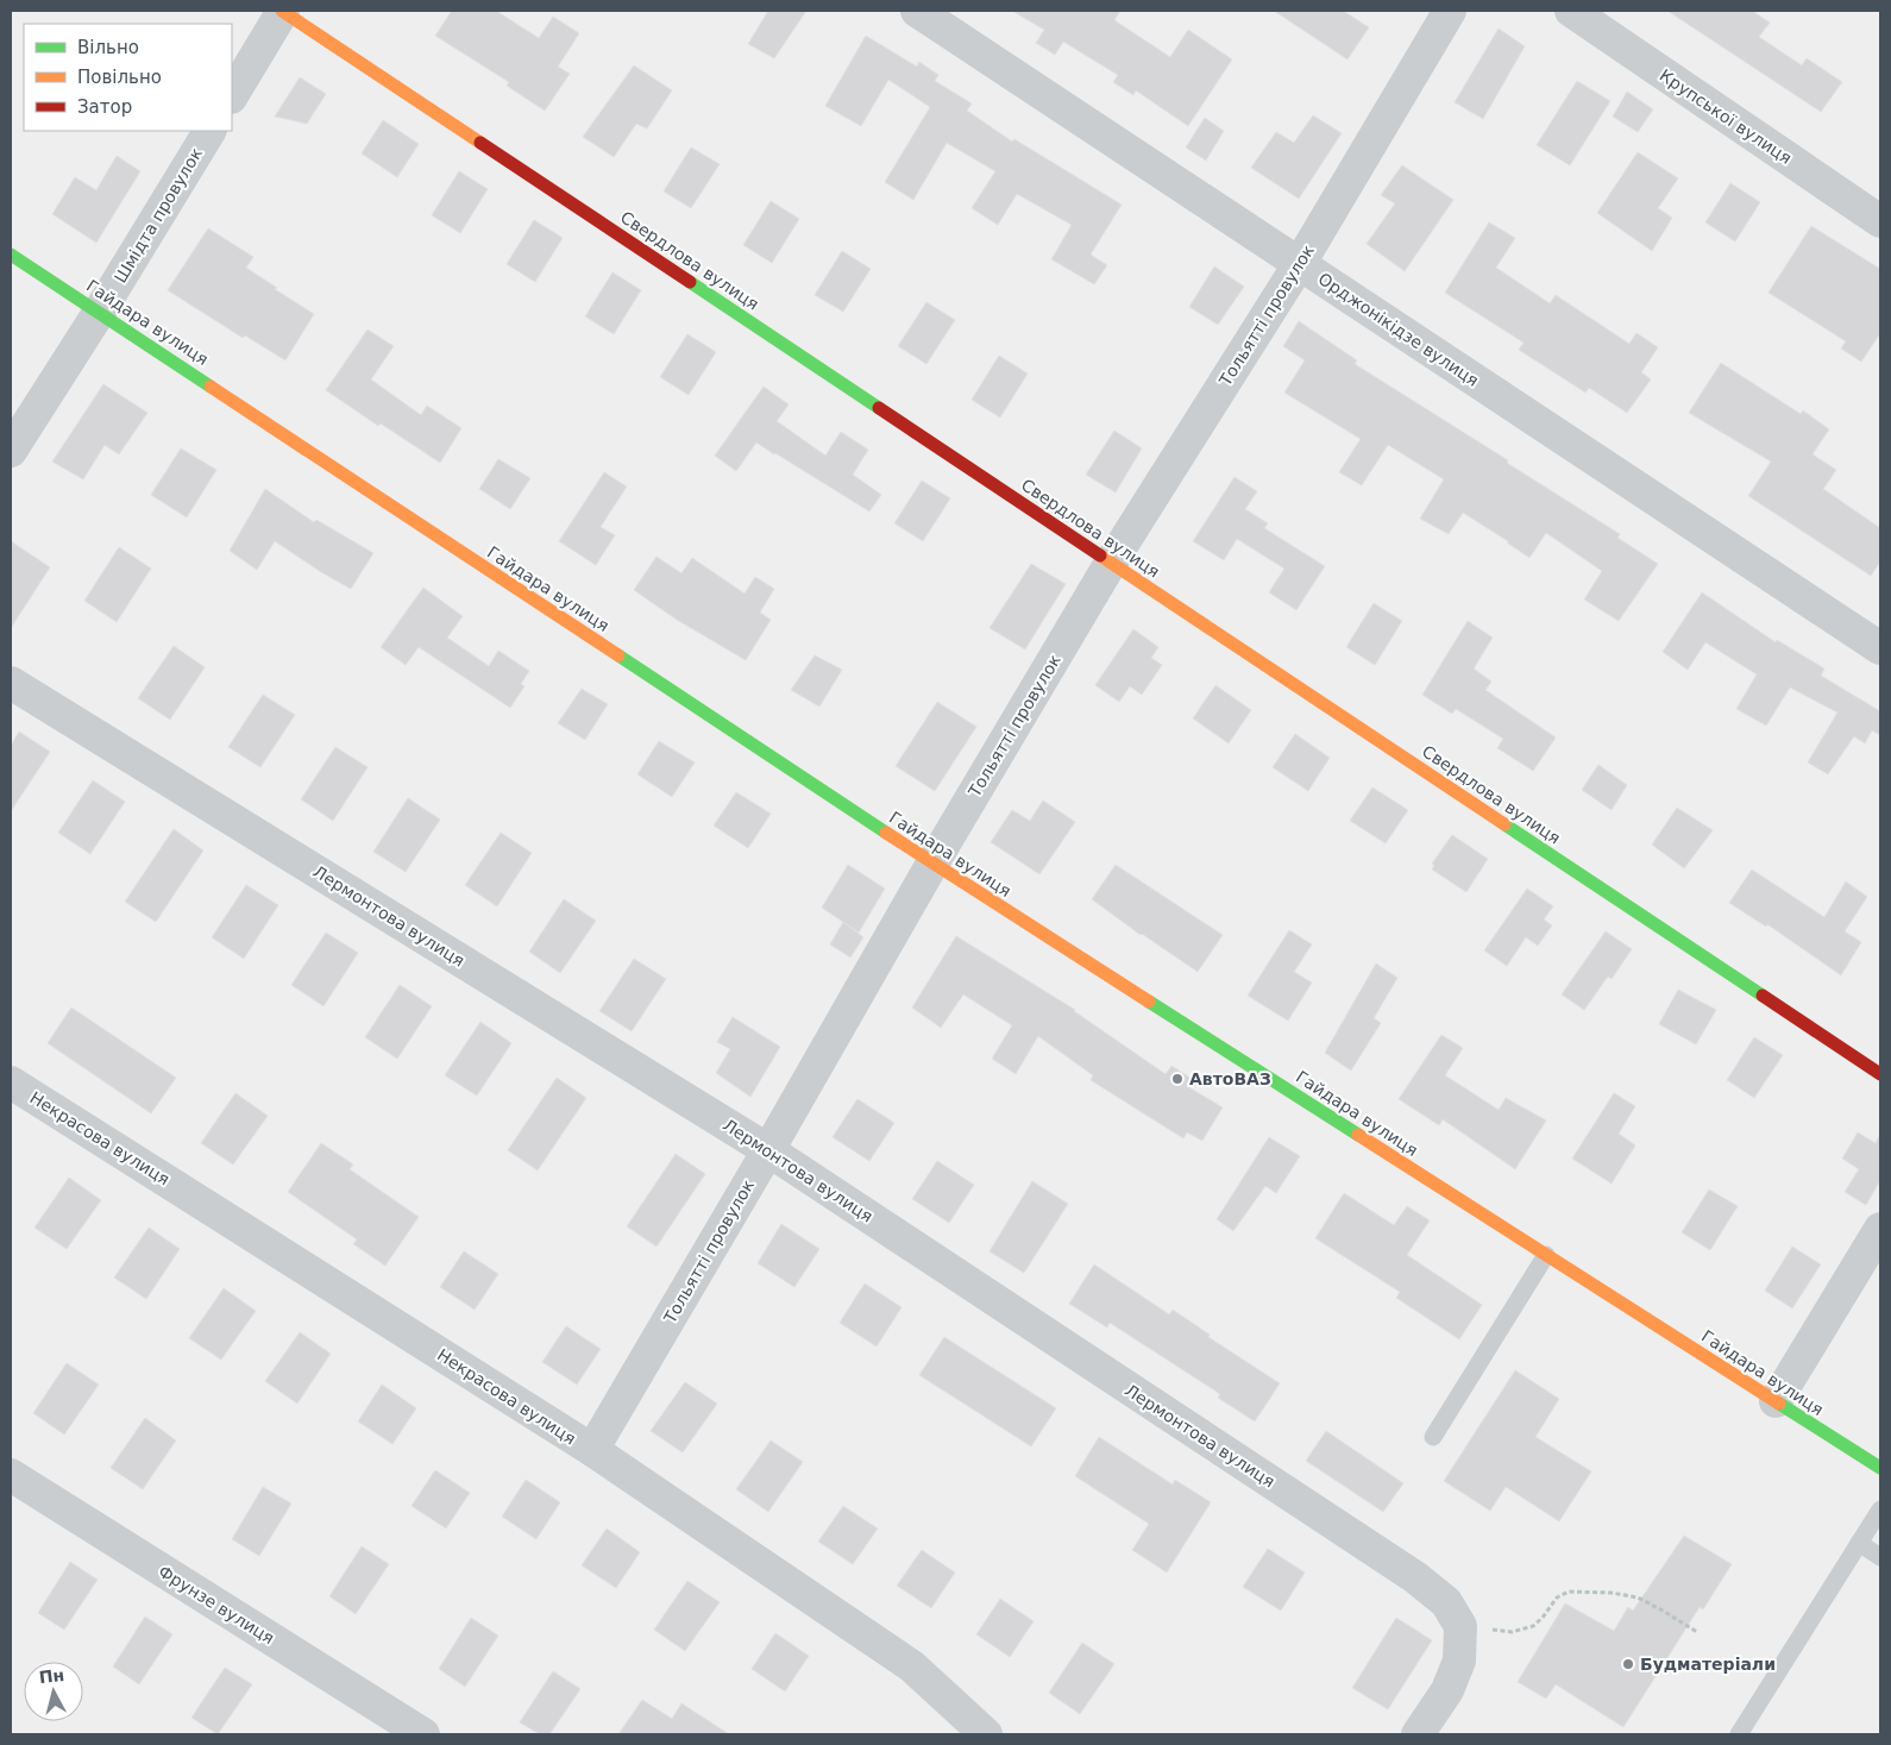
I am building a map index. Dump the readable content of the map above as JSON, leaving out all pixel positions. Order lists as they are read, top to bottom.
{
  "streets": {
    "street": [
      "Крупської вулиця",
      "Шмідта провулок",
      "Свердлова вулиця",
      "Тольятті провулок",
      "Гайдара вулиця",
      "Орджонікідзе вулиця",
      "Лермонтова вулиця",
      "Некрасова вулиця",
      "Фрунзе вулиця"
    ]
  },
  "crossings": [
    ["Шмідта провулок", "Гайдара вулиця"],
    ["Свердлова вулиця", "Тольятті провулок"],
    ["Тольятті провулок", "Гайдара вулиця"],
    ["Тольятті провулок", "Орджонікідзе вулиця"],
    ["Тольятті провулок", "Лермонтова вулиця"],
    ["Тольятті провулок", "Некрасова вулиця"]
  ],
  "places": ["АвтоВАЗ", "Будматеріали"],
  "legend": ["Вільно", "Повільно", "Затор"],
  "north": "top"
}
